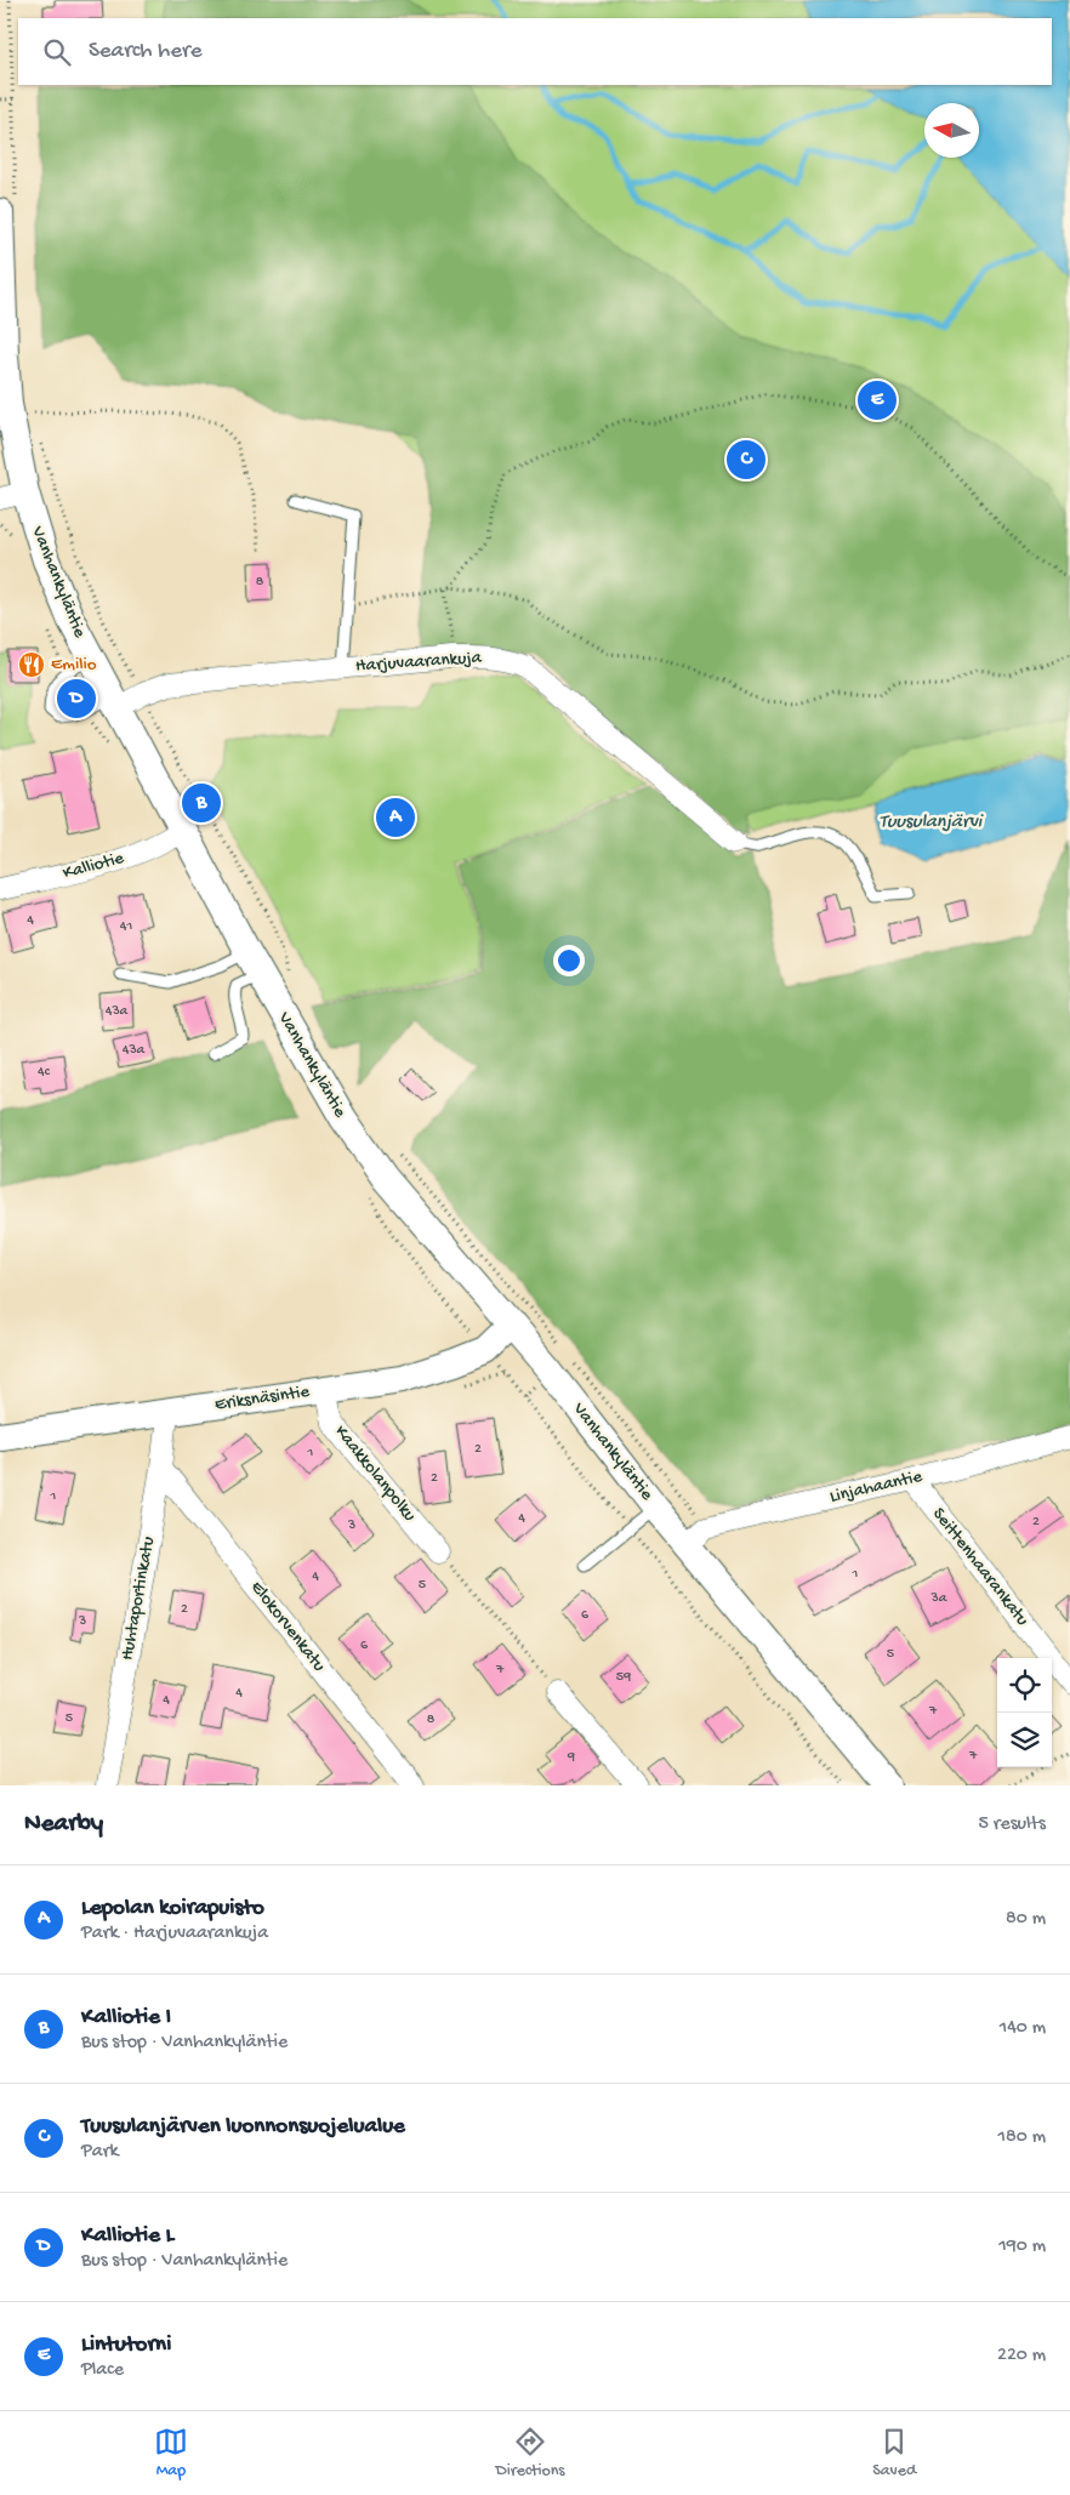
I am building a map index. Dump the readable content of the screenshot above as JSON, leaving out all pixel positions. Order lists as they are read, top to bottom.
{
  "streets": {
    "street": [
      "Vanhankyläntie",
      "Harjuvaarankuja",
      "Kalliotie",
      "Eriksnäsintie",
      "Kaakkolanpolku",
      "Linjahaantie",
      "Seittenhaarankatu",
      "Huhtaportinkatu",
      "Elokorvenkatu"
    ]
  },
  "crossings": [
    ["Vanhankyläntie", "Harjuvaarankuja"],
    ["Vanhankyläntie", "Kalliotie"],
    ["Vanhankyläntie", "Eriksnäsintie"],
    ["Vanhankyläntie", "Linjahaantie"],
    ["Eriksnäsintie", "Kaakkolanpolku"],
    ["Eriksnäsintie", "Huhtaportinkatu"],
    ["Linjahaantie", "Seittenhaarankatu"],
    ["Huhtaportinkatu", "Elokorvenkatu"]
  ],
  "water": ["Tuusulanjärvi"],
  "places": {
    "restaurant": ["Emilio"]
  },
  "house_numbers": [
    "8",
    "4",
    "41",
    "43a",
    "43a",
    "4c",
    "2",
    "1",
    "2",
    "1",
    "4",
    "2",
    "3",
    "1",
    "4",
    "5",
    "3a",
    "2",
    "6",
    "3",
    "6",
    "5",
    "7",
    "59",
    "4",
    "4",
    "7",
    "5",
    "8",
    "7",
    "9"
  ],
  "north": "left",
  "page": {
    "search": "Search here",
    "pins": [
      "E",
      "C",
      "D",
      "B",
      "A"
    ],
    "heading": ["Nearby", "5 results"],
    "list": [
      {
        "mark": "A",
        "name": "Lepolan koirapuisto",
        "note": "Park · Harjuvaarankuja",
        "value": "80 m"
      },
      {
        "mark": "B",
        "name": "Kalliotie I",
        "note": "Bus stop · Vanhankyläntie",
        "value": "140 m"
      },
      {
        "mark": "C",
        "name": "Tuusulanjärven luonnonsuojelualue",
        "note": "Park",
        "value": "180 m"
      },
      {
        "mark": "D",
        "name": "Kalliotie L",
        "note": "Bus stop · Vanhankyläntie",
        "value": "190 m"
      },
      {
        "mark": "E",
        "name": "Lintutorni",
        "note": "Place",
        "value": "220 m"
      }
    ],
    "nav": ["Map", "Directions", "Saved"]
  }
}
